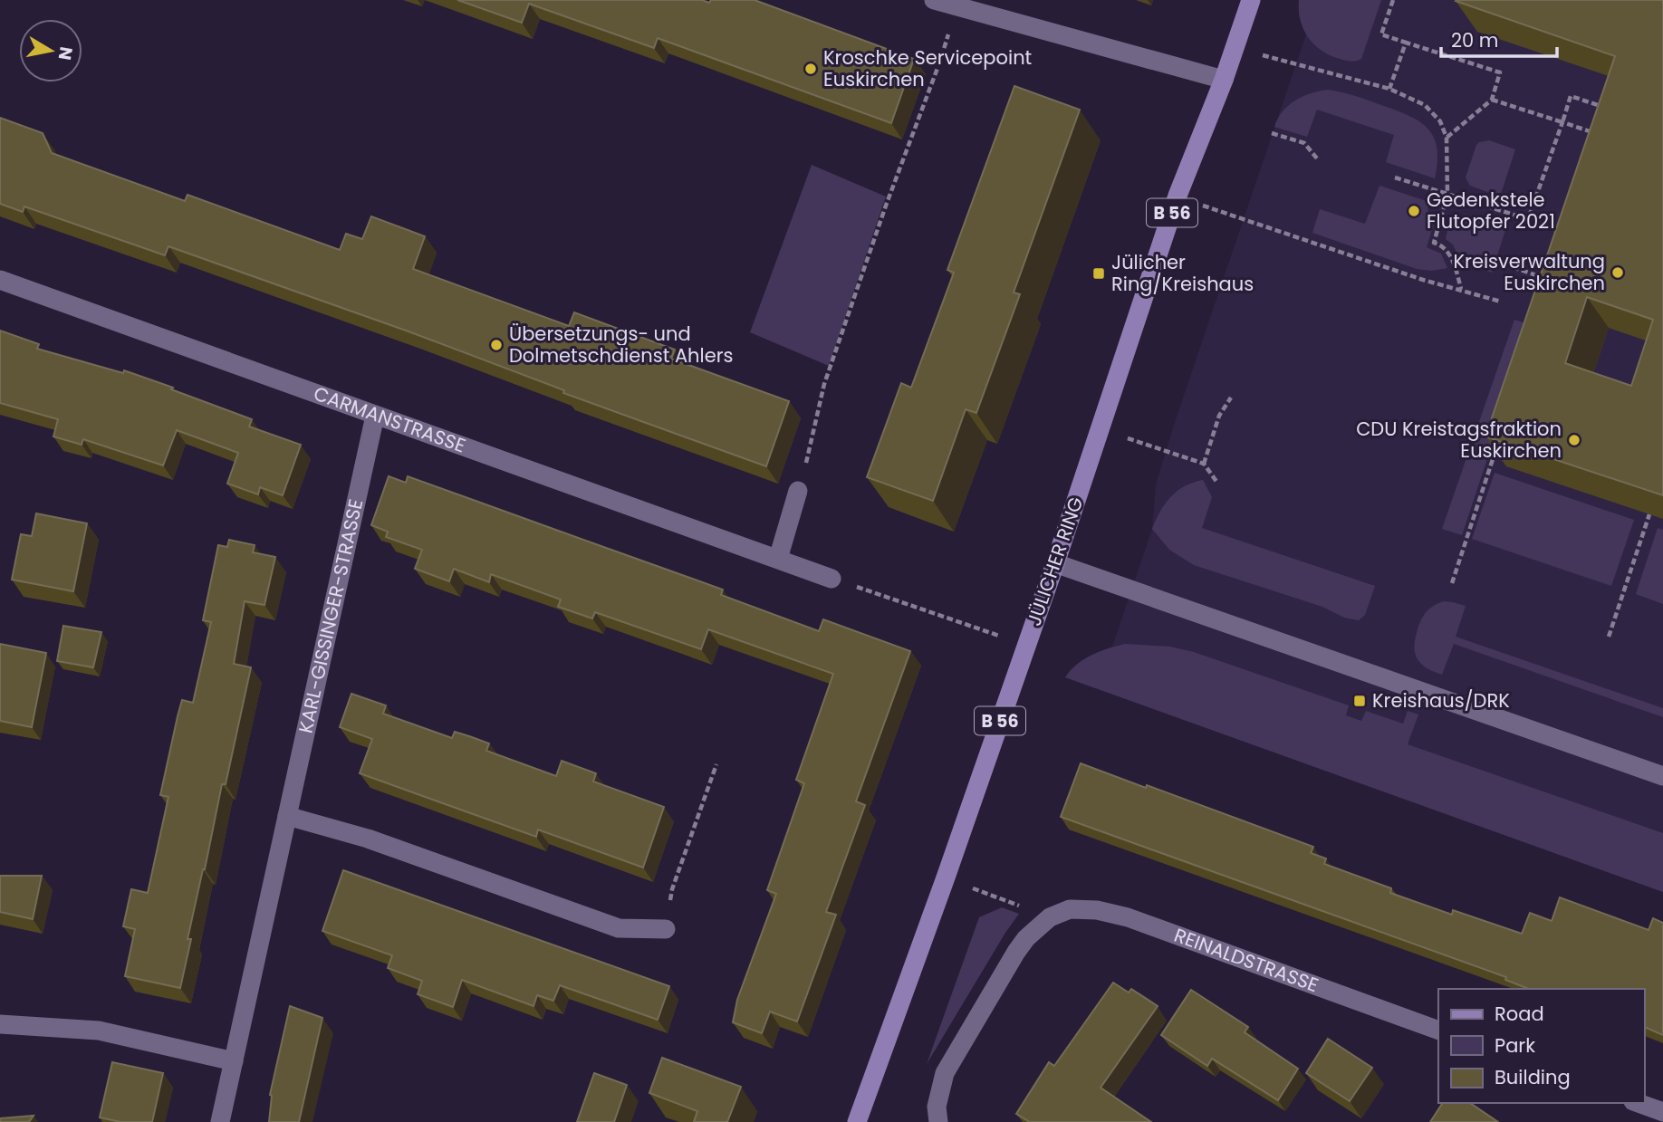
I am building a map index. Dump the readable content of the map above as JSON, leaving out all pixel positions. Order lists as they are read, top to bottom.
{
  "streets": {
    "main road": ["B 56", "JÜLICHER RING"],
    "street": ["CARMANSTRASSE", "KARL-GISSINGER-STRASSE", "REINALDSTRASSE"]
  },
  "crossings": [
    ["CARMANSTRASSE", "KARL-GISSINGER-STRASSE"]
  ],
  "places": {
    "other": [
      "Kroschke Servicepoint Euskirchen",
      "Gedenkstele Flutopfer 2021",
      "Kreisverwaltung Euskirchen",
      "Übersetzungs- und Dolmetschdienst Ahlers",
      "CDU Kreistagsfraktion Euskirchen"
    ],
    "transit": ["Jülicher Ring/Kreishaus", "Kreishaus/DRK"]
  },
  "legend": ["Road", "Park", "Building"],
  "scale_bar": "20 m",
  "north": "right"
}
